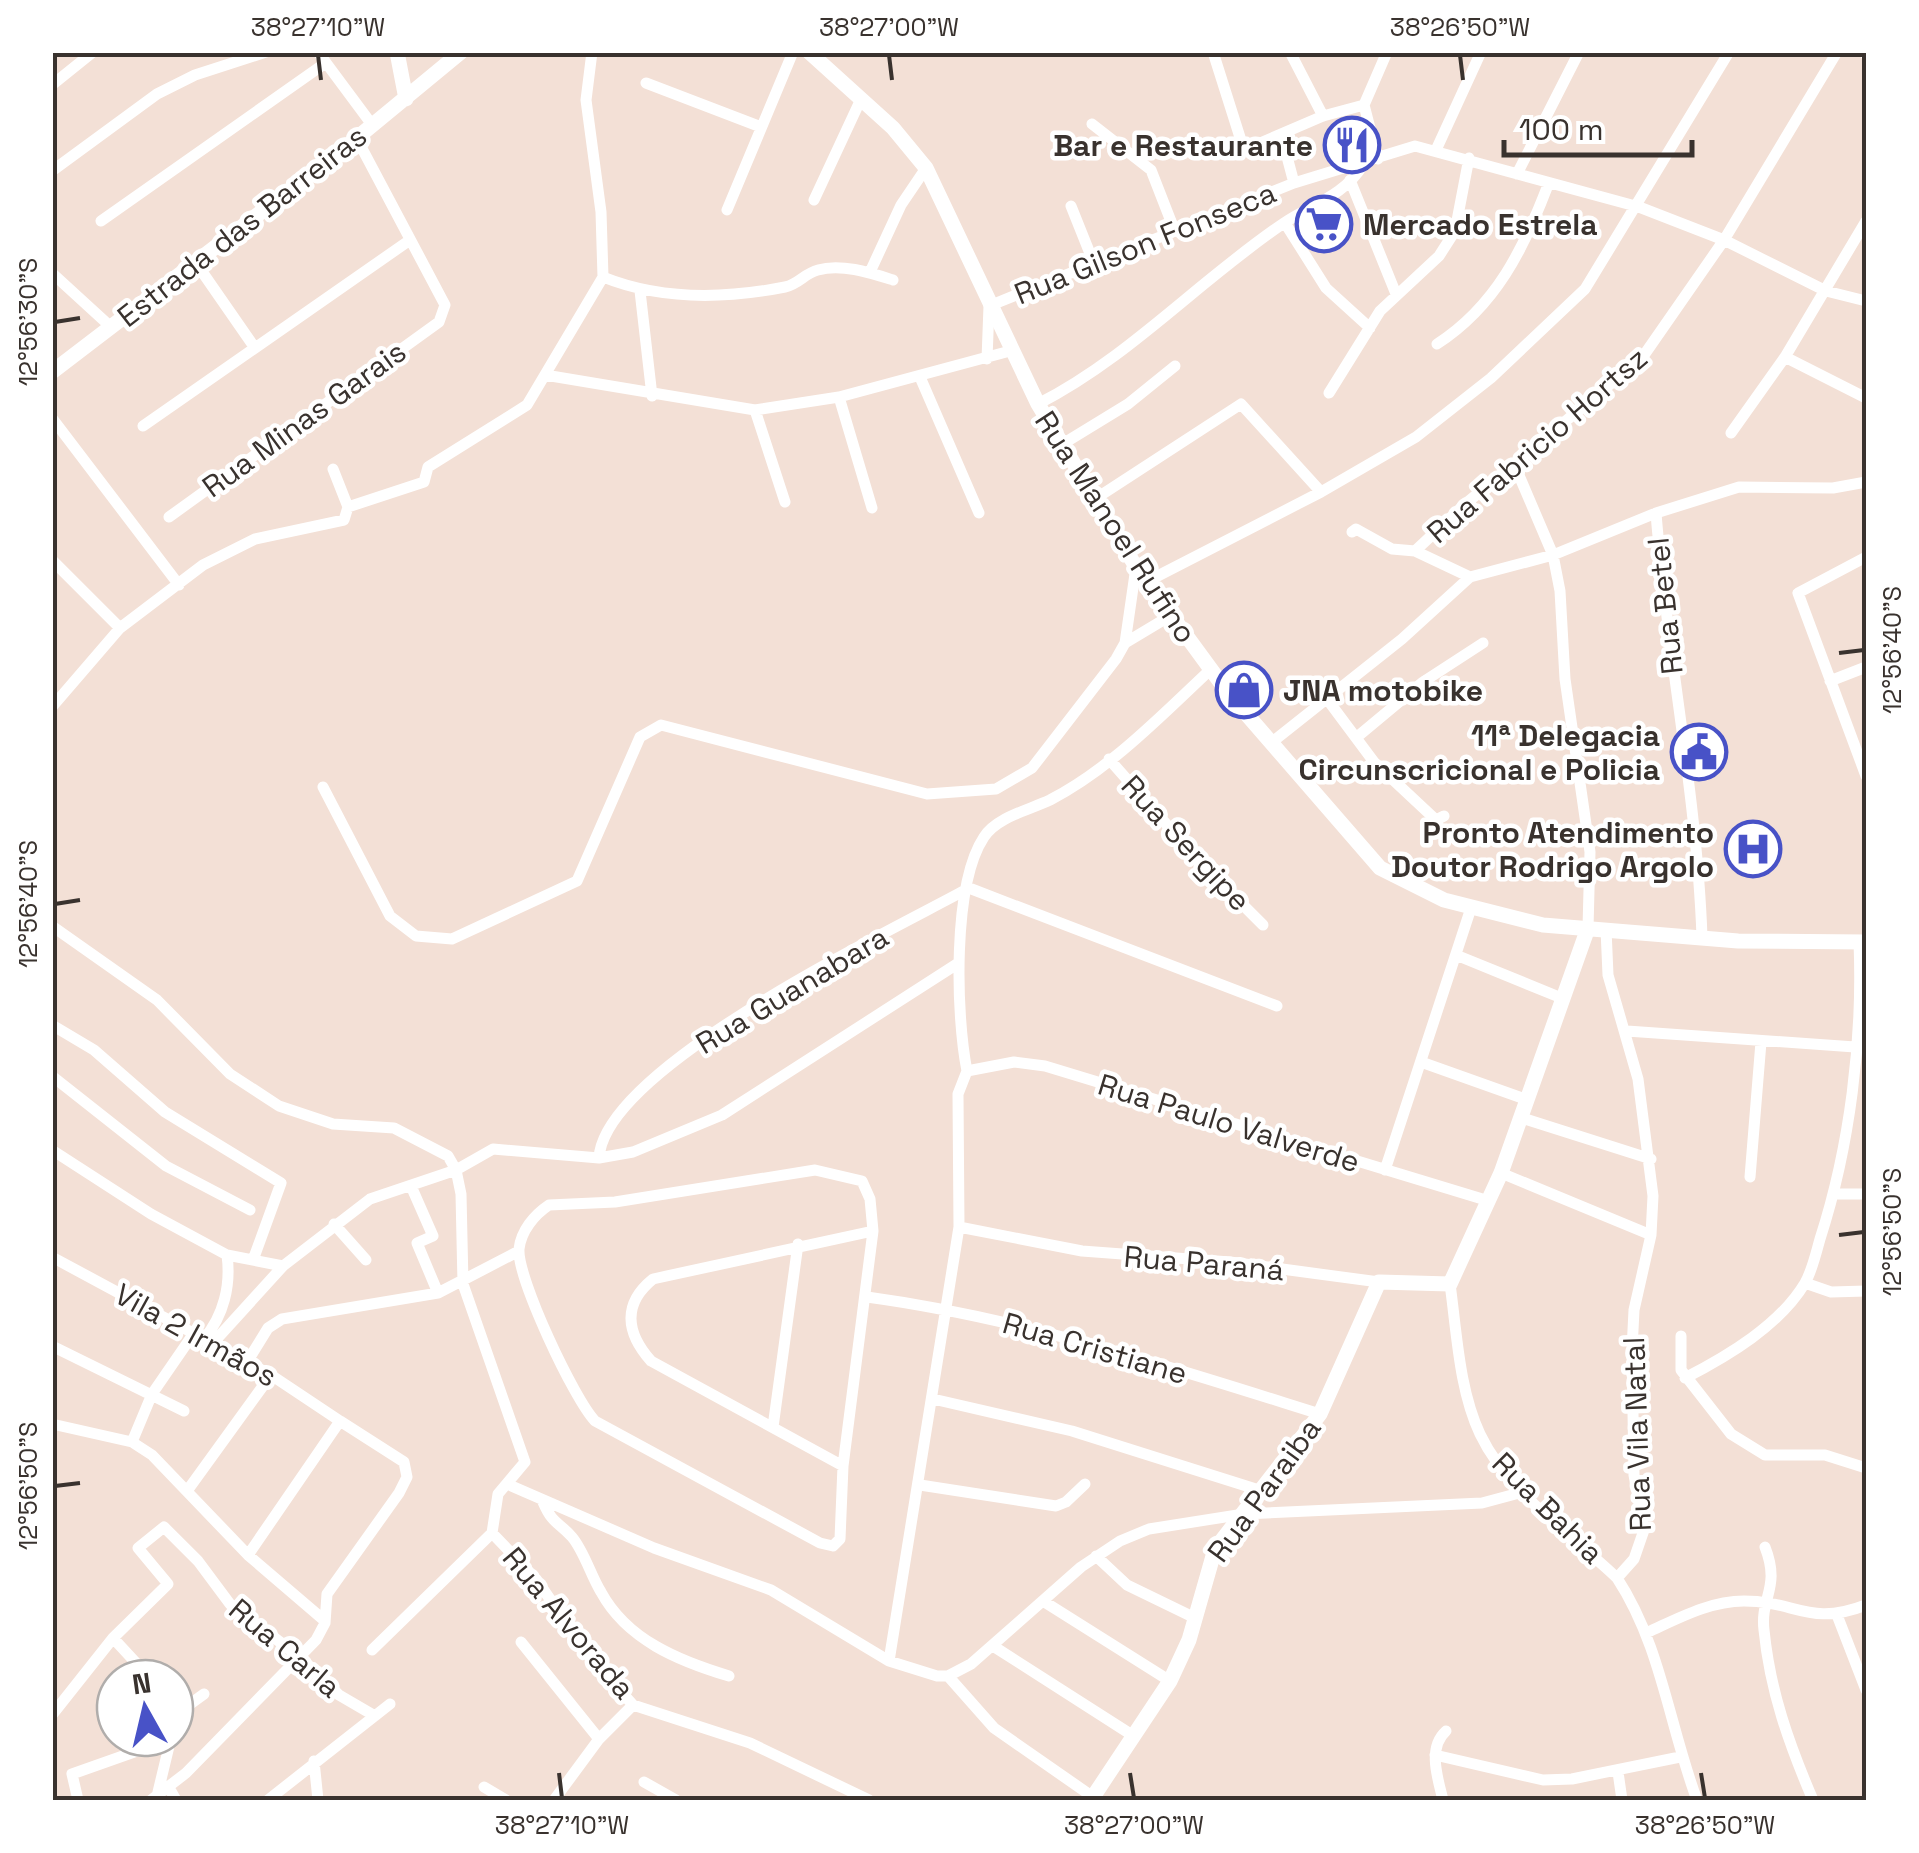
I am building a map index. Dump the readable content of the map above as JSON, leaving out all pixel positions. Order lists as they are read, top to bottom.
{
  "streets": {
    "main road": [
      "Estrada das Barreiras",
      "Rua Manoel Rufino",
      "Rua Paraná",
      "Rua Paraiba"
    ],
    "street": [
      "Rua Gilson Fonseca",
      "Rua Minas Garais",
      "Rua Fabricio Hortsz",
      "Rua Betel",
      "Rua Sergipe",
      "Rua Guanabara",
      "Rua Paulo Valverde",
      "Vila 2 Irmãos",
      "Rua Cristiane",
      "Rua Vila Natal",
      "Rua Bahia",
      "Rua Alvorada",
      "Rua Carla"
    ]
  },
  "crossings": [
    ["Rua Gilson Fonseca", "Rua Fabricio Hortsz"],
    ["Rua Gilson Fonseca", "Rua Manoel Rufino"],
    ["Rua Manoel Rufino", "Rua Betel"],
    ["Rua Manoel Rufino", "Rua Vila Natal"],
    ["Rua Paraná", "Rua Paraiba"],
    ["Rua Paraná", "Rua Bahia"],
    ["Rua Cristiane", "Rua Paraiba"],
    ["Rua Vila Natal", "Rua Bahia"]
  ],
  "places": {
    "restaurant": ["Bar e Restaurante"],
    "supermarket": ["Mercado Estrela"],
    "shop": ["JNA motobike"],
    "public building": ["11ª Delegacia Circunscricional e Policia"],
    "hospital": ["Pronto Atendimento Doutor Rodrigo Argolo"]
  },
  "scale_bar": "100 m",
  "north": "top",
  "coordinates": [
    "38°27'10\"W",
    "38°27'00\"W",
    "38°26'50\"W",
    "12°56'30\"S",
    "12°56'40\"S",
    "12°56'50\"S"
  ]
}
